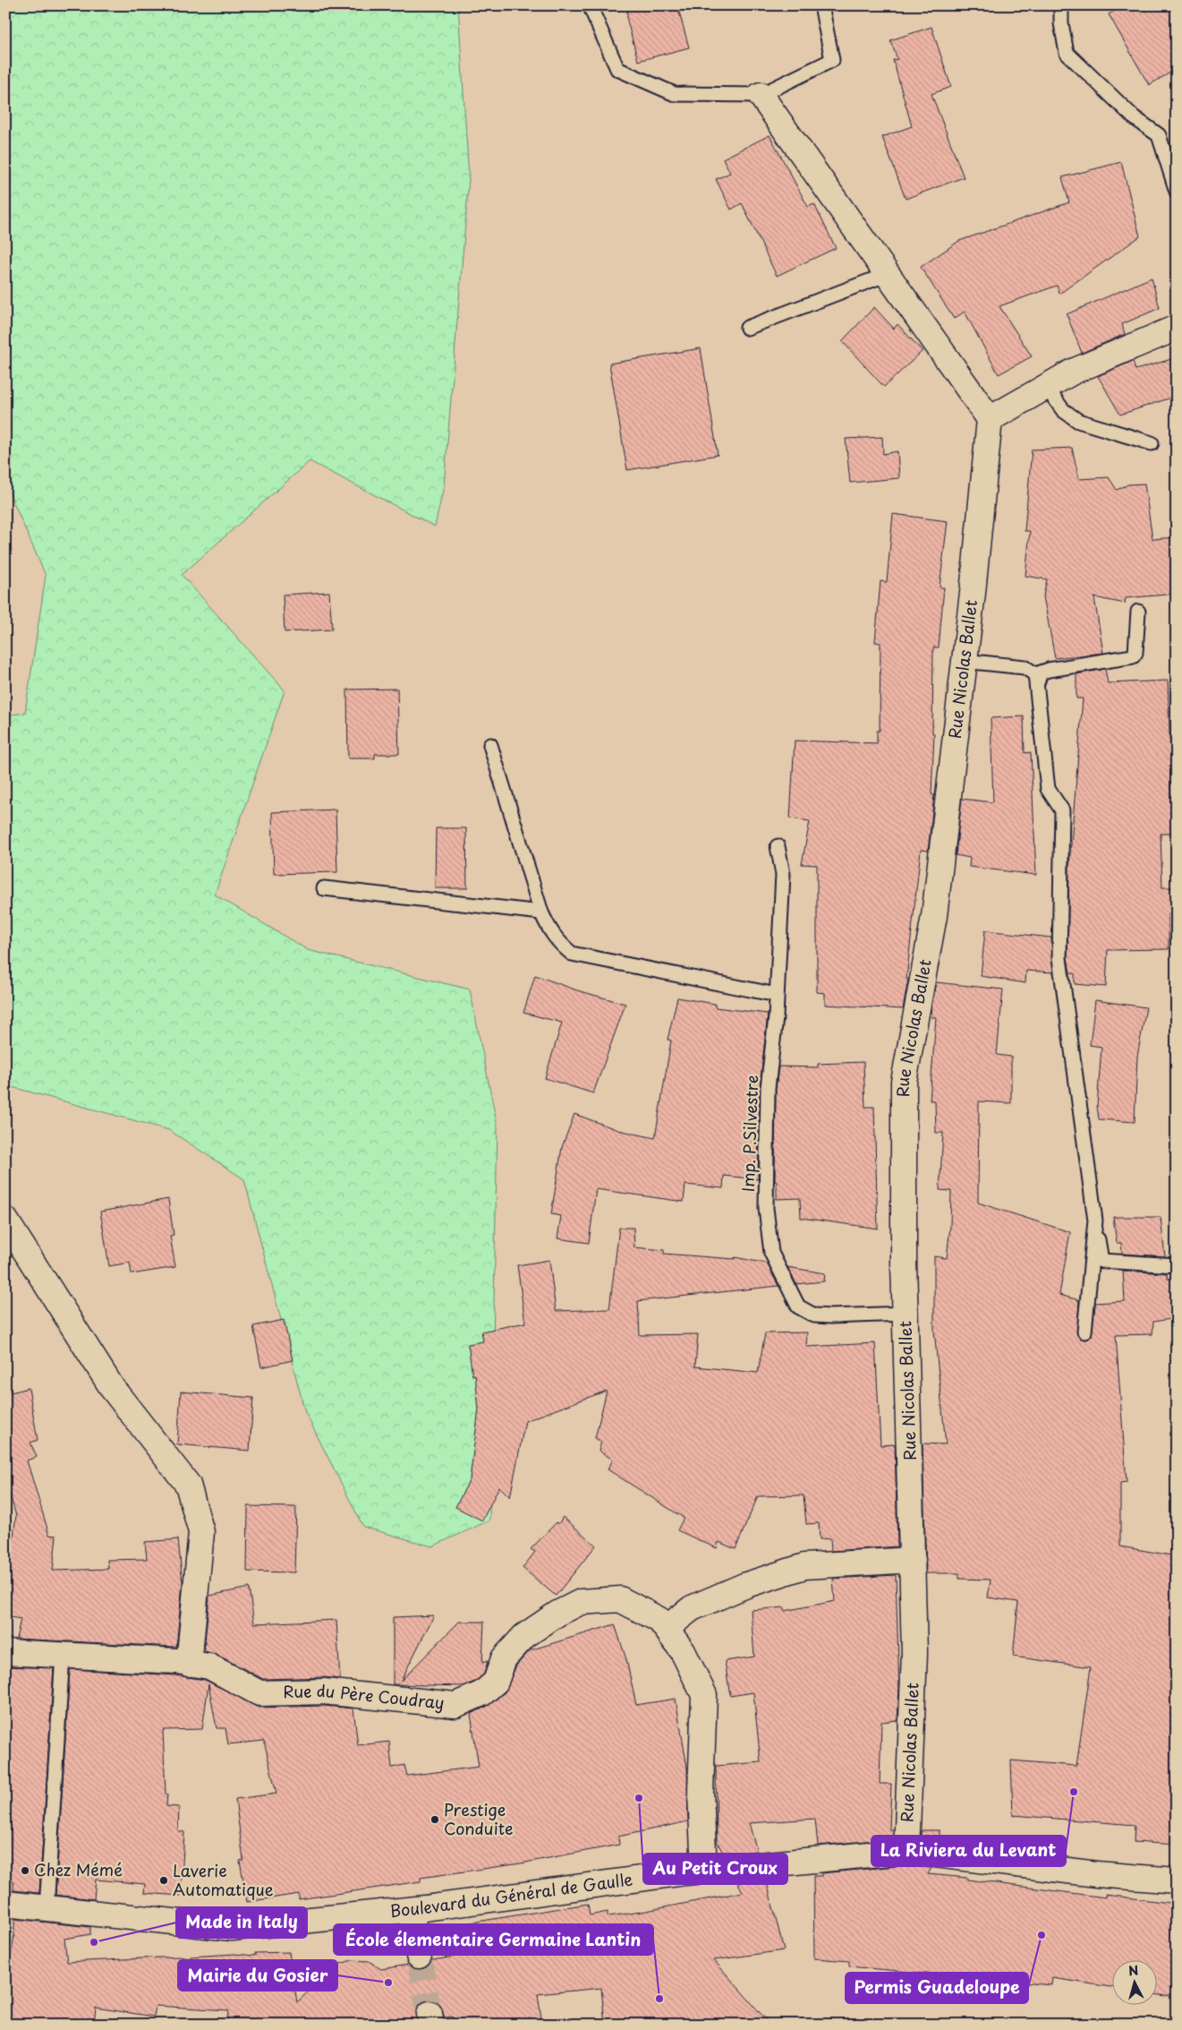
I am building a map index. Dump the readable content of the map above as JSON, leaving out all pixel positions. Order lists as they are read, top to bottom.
{
  "streets": {
    "street": ["Rue Nicolas Ballet", "Rue du Père Coudray", "Boulevard du Général de Gaulle"],
    "lane": ["Imp. P.Silvestre"]
  },
  "crossings": [
    ["Rue Nicolas Ballet", "Imp. P.Silvestre"],
    ["Rue Nicolas Ballet", "Boulevard du Général de Gaulle"],
    ["Rue du Père Coudray", "Boulevard du Général de Gaulle"]
  ],
  "places": [
    "La Riviera du Levant",
    "Au Petit Croux",
    "Prestige Conduite",
    "Chez Mémé",
    "Laverie Automatique",
    "Permis Guadeloupe",
    "Made in Italy",
    "Mairie du Gosier",
    "École élementaire Germaine Lantin"
  ],
  "north": "top"
}
